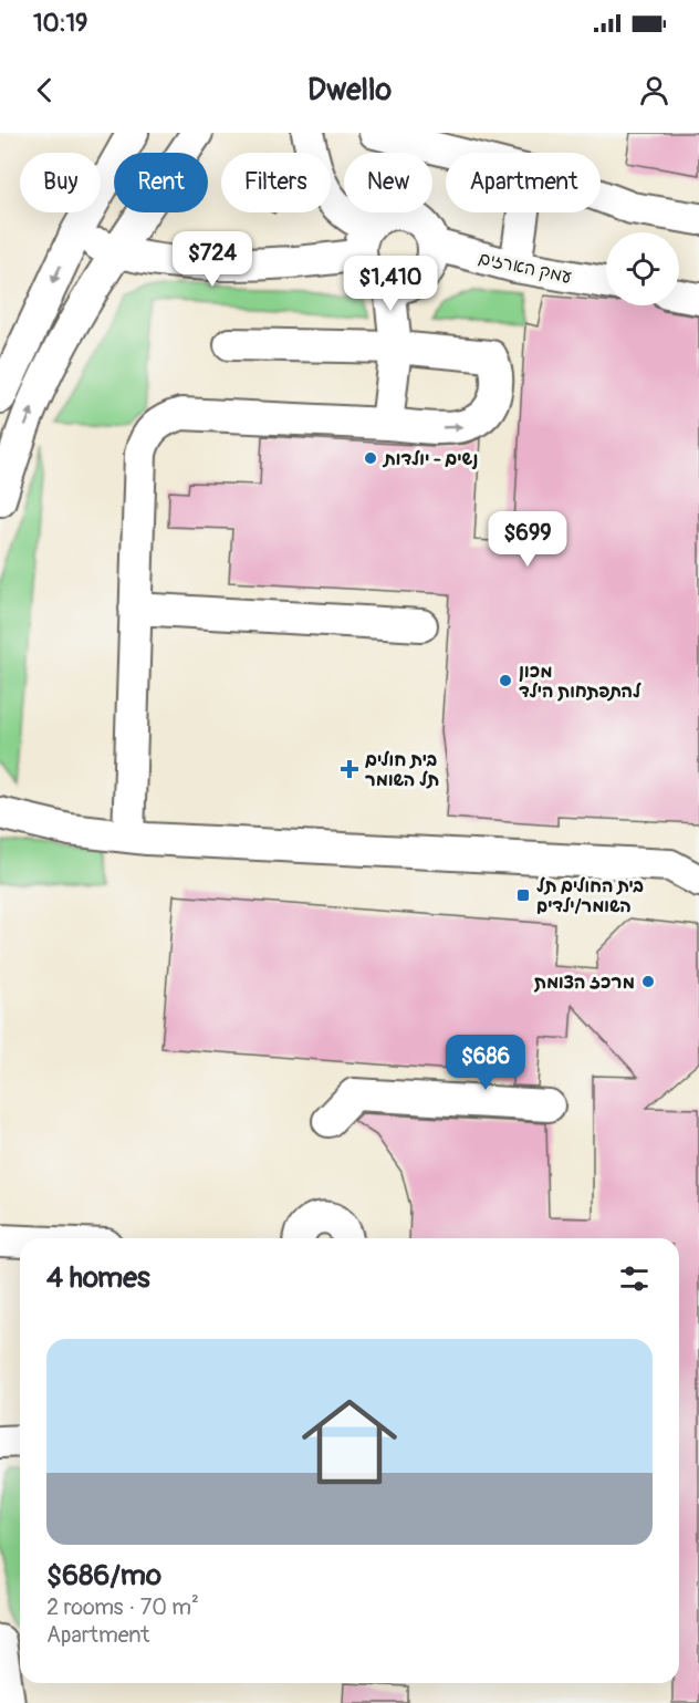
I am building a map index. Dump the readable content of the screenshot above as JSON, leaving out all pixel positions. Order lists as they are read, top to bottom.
{
  "streets": {
    "street": ["עמק הארזים"]
  },
  "places": {
    "other": ["נשים - יולדות", "מכון להתפתחות הילד", "מרכז הצומת"],
    "health": ["בית חולים תל השומר"],
    "transit": ["בית החולים תל השומר/ילדים"]
  },
  "page": {
    "status": "10:19",
    "header": "Dwello",
    "chip": [
      "Buy",
      "Rent",
      "Filters",
      "New",
      "Apartment"
    ],
    "price": [
      "$724",
      "$1,410",
      "$699",
      "$686"
    ],
    "heading": "4 homes",
    "list": [
      {
        "name": "$686/mo",
        "note": "2 rooms · 70 m² · Apartment"
      }
    ]
  }
}
